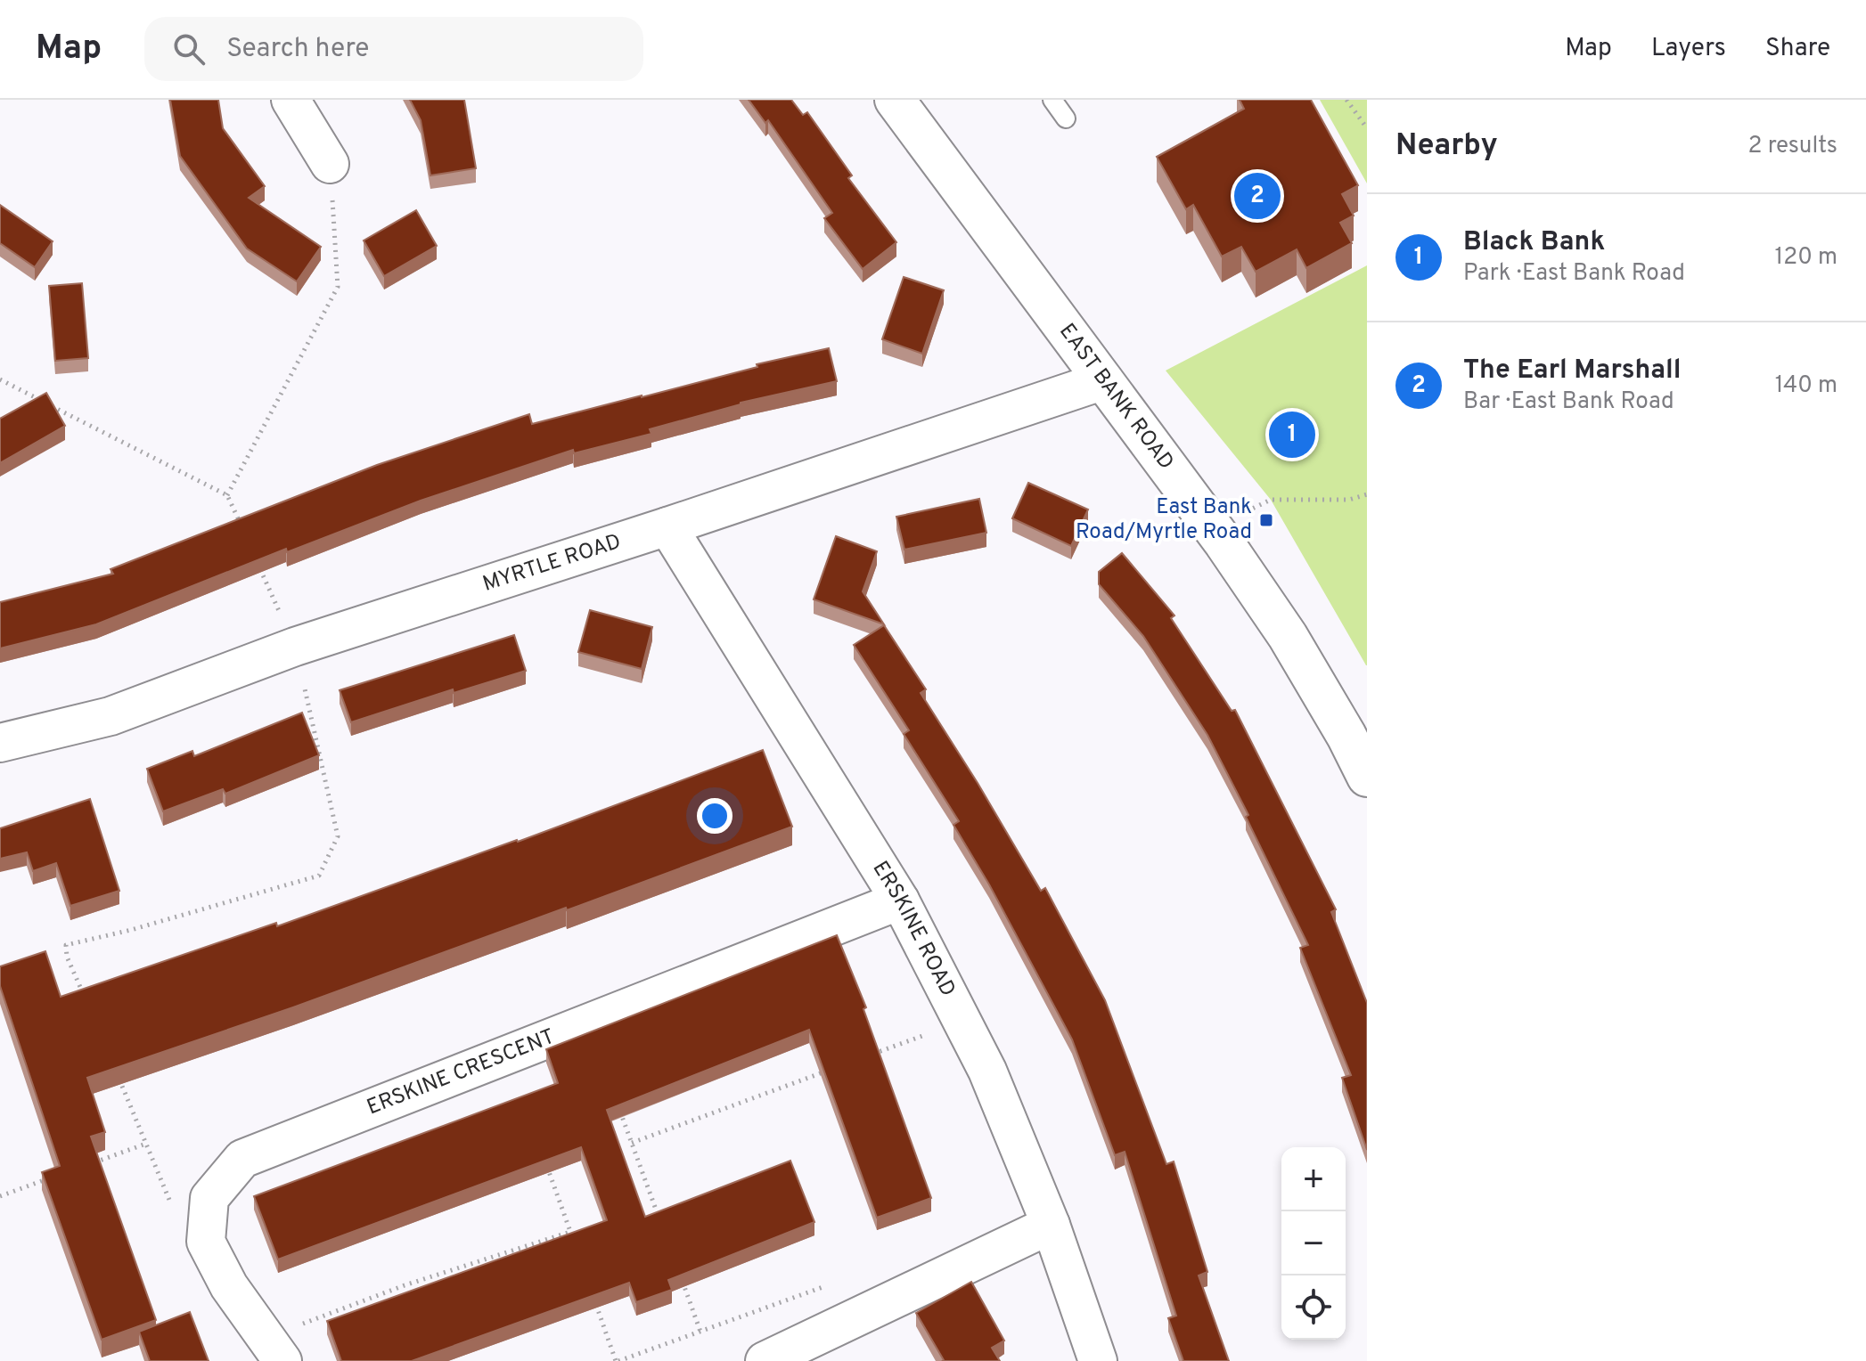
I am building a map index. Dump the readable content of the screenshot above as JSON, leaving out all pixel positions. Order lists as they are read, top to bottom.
{
  "streets": {
    "street": [
      "EAST BANK ROAD",
      "MYRTLE ROAD",
      "ERSKINE ROAD",
      "ERSKINE CRESCENT"
    ]
  },
  "crossings": [
    ["EAST BANK ROAD", "MYRTLE ROAD"],
    ["MYRTLE ROAD", "ERSKINE ROAD"],
    ["ERSKINE ROAD", "ERSKINE CRESCENT"]
  ],
  "places": {
    "transit": ["East Bank Road/Myrtle Road"]
  },
  "page": {
    "header": "Map",
    "search": "Search here",
    "nav": ["Map", "Layers", "Share"],
    "heading": ["Nearby", "2 results"],
    "pins": ["2", "1"],
    "list": [
      {
        "mark": "1",
        "name": "Black Bank",
        "note": "Park · East Bank Road",
        "value": "120 m"
      },
      {
        "mark": "2",
        "name": "The Earl Marshall",
        "note": "Bar · East Bank Road",
        "value": "140 m"
      }
    ],
    "map_buttons": ["+", "−"]
  }
}
